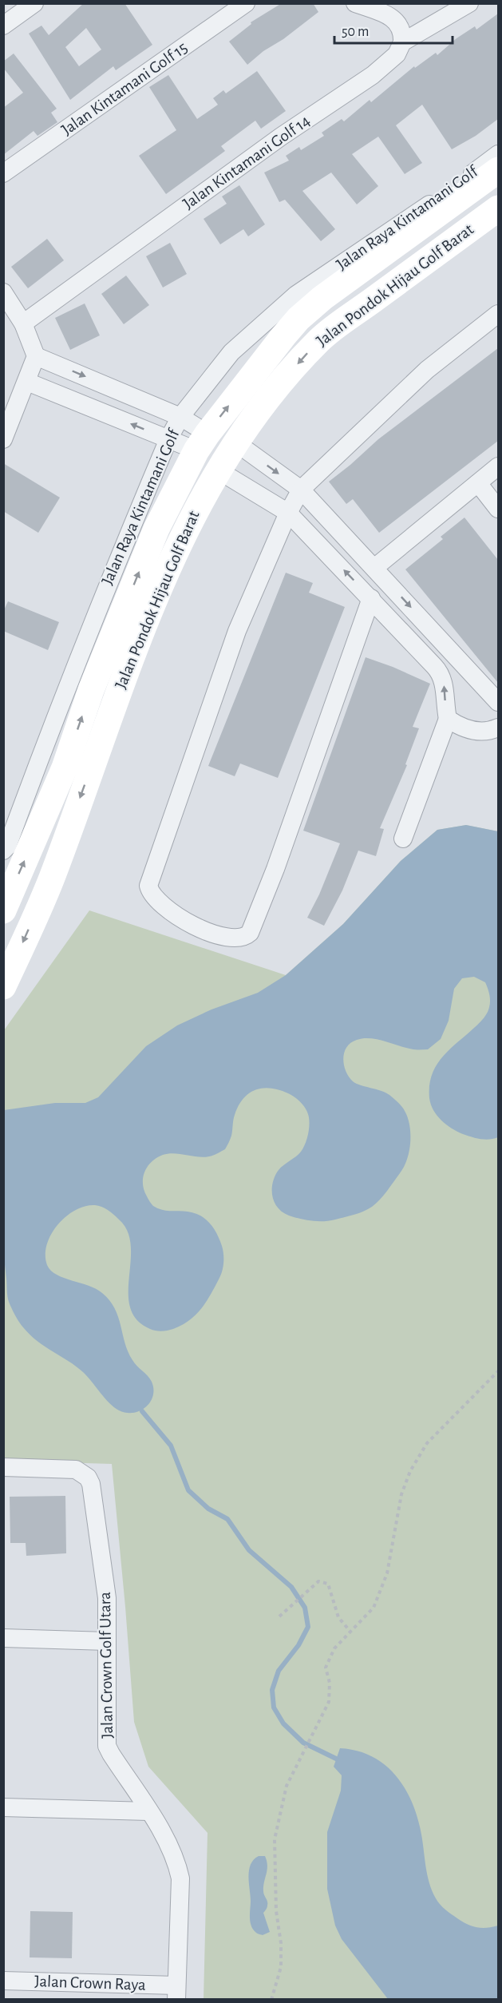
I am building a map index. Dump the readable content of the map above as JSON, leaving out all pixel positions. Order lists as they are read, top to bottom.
{
  "streets": {
    "street": [
      "Jalan Kintamani Golf 15",
      "Jalan Kintamani Golf 14",
      "Jalan Raya Kintamani Golf",
      "Jalan Pondok Hijau Golf Barat",
      "Jalan Crown Golf Utara",
      "Jalan Crown Raya"
    ]
  },
  "crossings": [
    ["Jalan Crown Golf Utara", "Jalan Crown Raya"]
  ],
  "scale_bar": "50 m"
}
